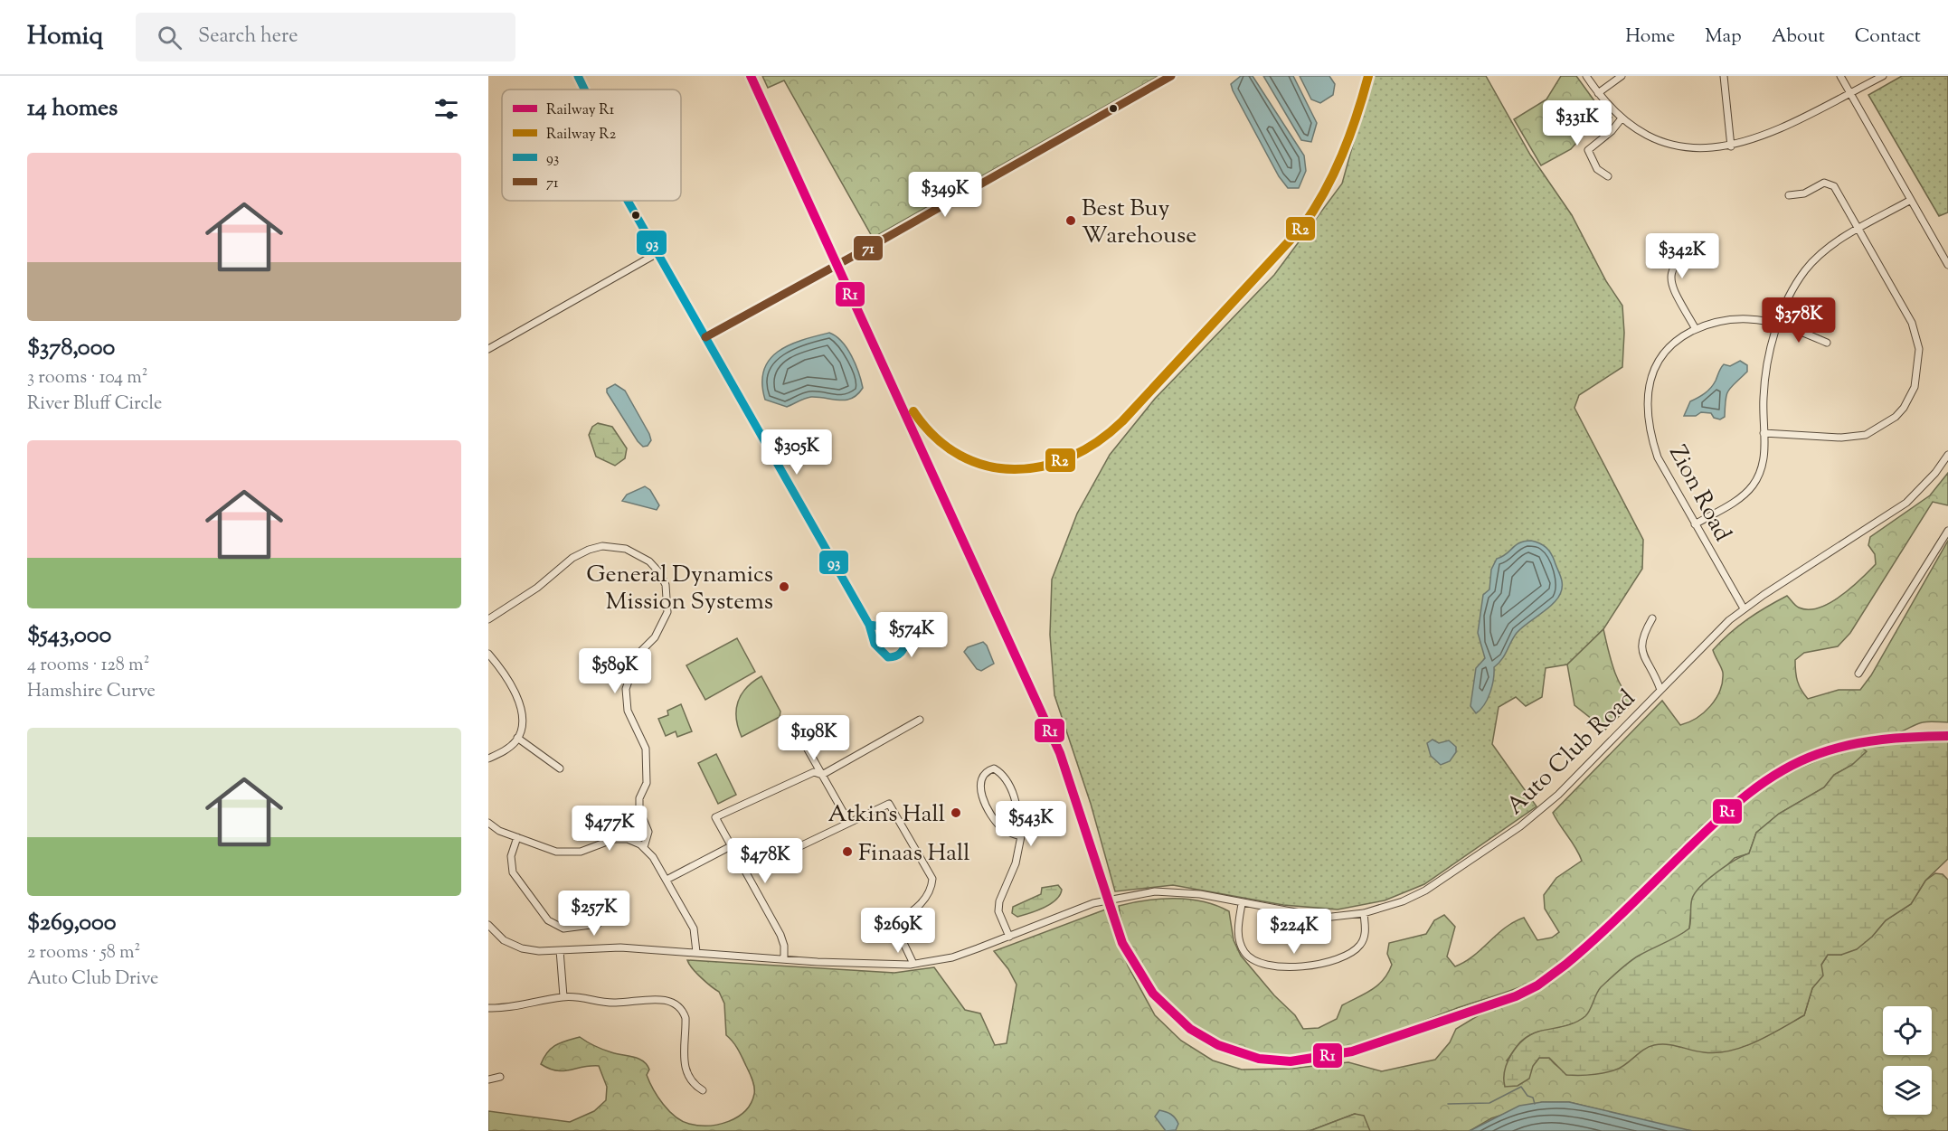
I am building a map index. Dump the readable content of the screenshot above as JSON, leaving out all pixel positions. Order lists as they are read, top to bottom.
{
  "streets": {
    "street": ["Zion Road", "Auto Club Road"]
  },
  "crossings": [
    ["Zion Road", "Auto Club Road"]
  ],
  "places": [
    "Best Buy Warehouse",
    "General Dynamics Mission Systems",
    "Atkins Hall",
    "Finaas Hall"
  ],
  "lines": [
    "rail line R1",
    "rail line R2",
    "transit line 93",
    "transit line 71"
  ],
  "legend": [
    "Railway R1",
    "Railway R2",
    "93",
    "71"
  ],
  "page": {
    "header": "Homiq",
    "search": "Search here",
    "nav": [
      "Home",
      "Map",
      "About",
      "Contact"
    ],
    "heading": "14 homes",
    "price": [
      "$331K",
      "$349K",
      "$342K",
      "$378K",
      "$305K",
      "$574K",
      "$589K",
      "$198K",
      "$543K",
      "$477K",
      "$478K",
      "$257K",
      "$269K",
      "$224K"
    ],
    "list": [
      {
        "name": "$378,000",
        "note": "3 rooms · 104 m² · River Bluff Circle"
      },
      {
        "name": "$543,000",
        "note": "4 rooms · 128 m² · Hamshire Curve"
      },
      {
        "name": "$269,000",
        "note": "2 rooms · 58 m² · Auto Club Drive"
      }
    ]
  }
}
